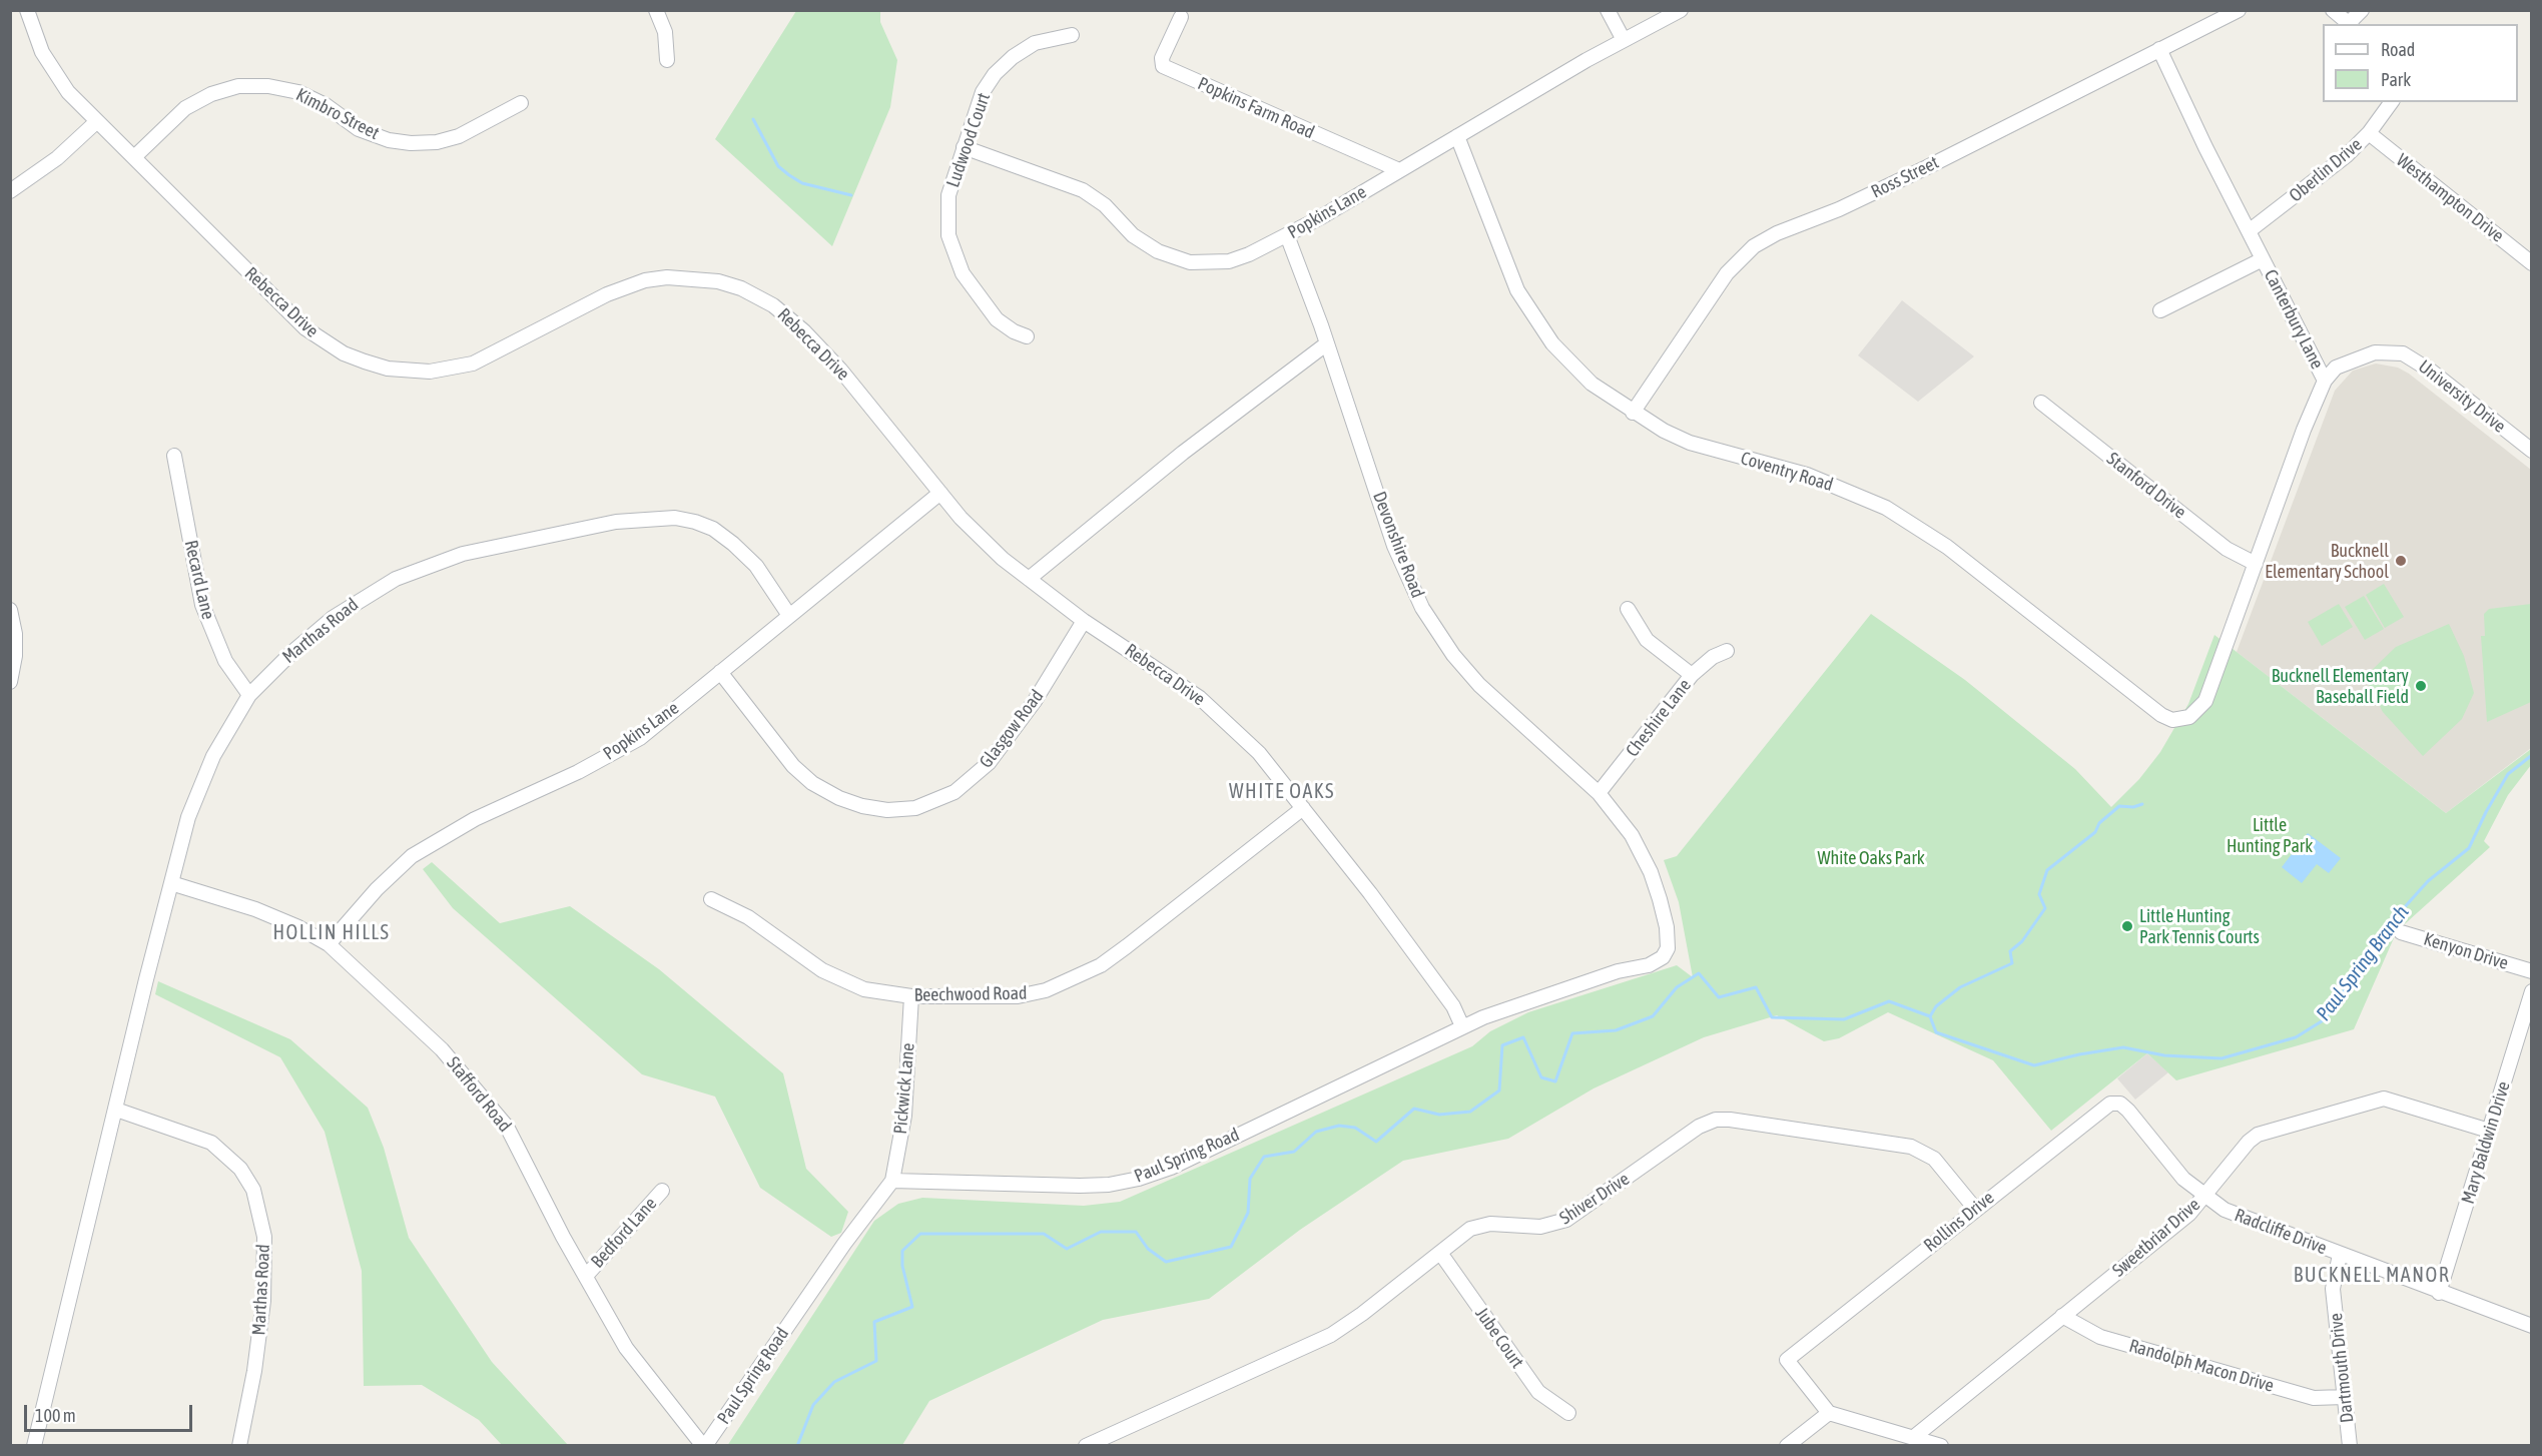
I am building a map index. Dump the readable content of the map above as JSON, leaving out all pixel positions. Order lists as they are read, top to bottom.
{
  "streets": {
    "street": [
      "Popkins Farm Road",
      "Kimbro Street",
      "Ludwood Court",
      "Oberlin Drive",
      "Ross Street",
      "Westhampton Drive",
      "Popkins Lane",
      "Rebecca Drive",
      "Canterbury Lane",
      "University Drive",
      "Coventry Road",
      "Stanford Drive",
      "Devonshire Road",
      "Recard Lane",
      "Marthas Road",
      "Cheshire Lane",
      "Glasgow Road",
      "Kenyon Drive",
      "Beechwood Road",
      "Pickwick Lane",
      "Stafford Road",
      "Mary Baldwin Drive",
      "Paul Spring Road",
      "Shiver Drive",
      "Rollins Drive",
      "Radcliffe Drive",
      "Bedford Lane",
      "Sweetbriar Drive",
      "Jube Court",
      "Randolph Macon Drive",
      "Dartmouth Drive"
    ]
  },
  "crossings": [
    ["Popkins Farm Road", "Popkins Lane"],
    ["Kimbro Street", "Rebecca Drive"],
    ["Ludwood Court", "Popkins Lane"],
    ["Oberlin Drive", "Westhampton Drive"],
    ["Oberlin Drive", "Canterbury Lane"],
    ["Ross Street", "Canterbury Lane"],
    ["Ross Street", "Coventry Road"],
    ["Popkins Lane", "Rebecca Drive"],
    ["Popkins Lane", "Coventry Road"],
    ["Popkins Lane", "Devonshire Road"],
    ["Popkins Lane", "Marthas Road"],
    ["Popkins Lane", "Glasgow Road"],
    ["Popkins Lane", "Stafford Road"],
    ["Rebecca Drive", "Glasgow Road"],
    ["Rebecca Drive", "Beechwood Road"],
    ["Rebecca Drive", "Paul Spring Road"],
    ["Canterbury Lane", "University Drive"],
    ["Canterbury Lane", "Coventry Road"],
    ["Canterbury Lane", "Stanford Drive"],
    ["Devonshire Road", "Cheshire Lane"],
    ["Devonshire Road", "Paul Spring Road"],
    ["Recard Lane", "Marthas Road"],
    ["Marthas Road", "Stafford Road"],
    ["Beechwood Road", "Pickwick Lane"],
    ["Pickwick Lane", "Paul Spring Road"],
    ["Stafford Road", "Paul Spring Road"],
    ["Stafford Road", "Bedford Lane"],
    ["Mary Baldwin Drive", "Radcliffe Drive"],
    ["Mary Baldwin Drive", "Sweetbriar Drive"],
    ["Shiver Drive", "Rollins Drive"],
    ["Shiver Drive", "Jube Court"],
    ["Rollins Drive", "Radcliffe Drive"],
    ["Radcliffe Drive", "Sweetbriar Drive"],
    ["Radcliffe Drive", "Dartmouth Drive"],
    ["Sweetbriar Drive", "Randolph Macon Drive"],
    ["Randolph Macon Drive", "Dartmouth Drive"]
  ],
  "districts": ["WHITE OAKS", "HOLLIN HILLS", "BUCKNELL MANOR"],
  "water": ["Paul Spring Branch"],
  "parks": ["Little Hunting Park", "White Oaks Park"],
  "places": ["Bucknell Elementary School", "Bucknell Elementary Baseball Field", "Little Hunting Park Tennis Courts"],
  "legend": ["Road", "Park"],
  "scale_bar": "100 m"
}
